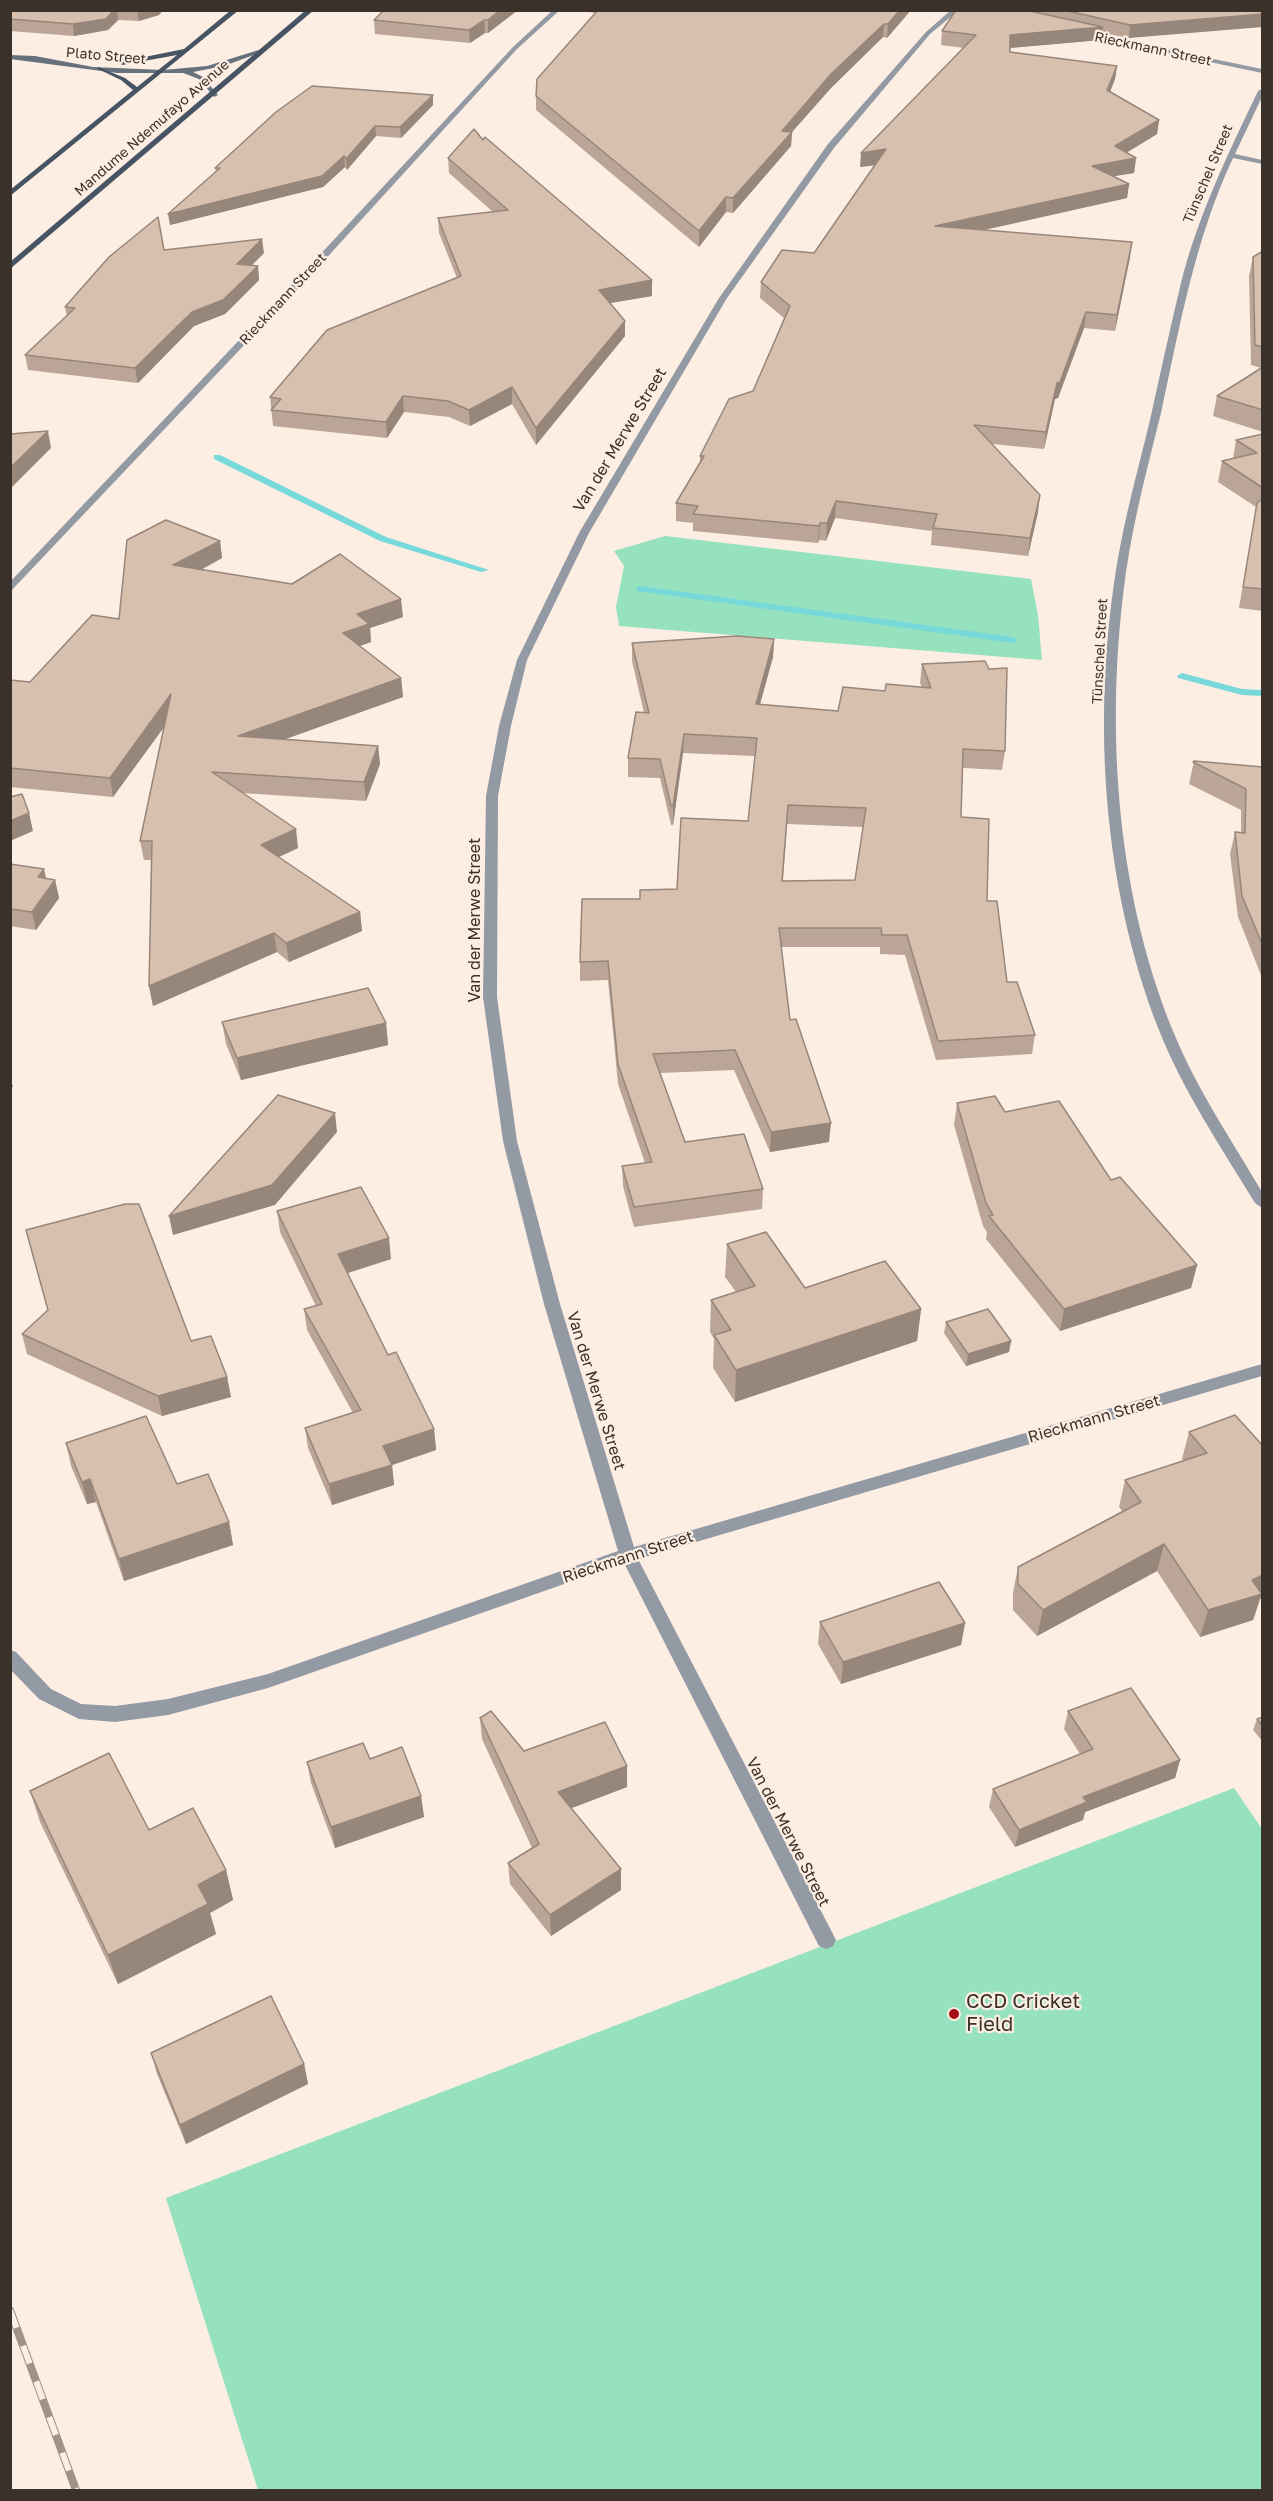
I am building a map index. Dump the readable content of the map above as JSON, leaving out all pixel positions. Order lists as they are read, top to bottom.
{
  "streets": {
    "main road": ["Mandume Ndemufayo Avenue"],
    "street": [
      "Rieckmann Street",
      "Plato Street",
      "Tünschel Street",
      "Van der Merwe Street"
    ]
  },
  "crossings": [
    ["Rieckmann Street", "Van der Merwe Street"],
    ["Plato Street", "Mandume Ndemufayo Avenue"]
  ],
  "places": ["CCD Cricket Field"]
}
